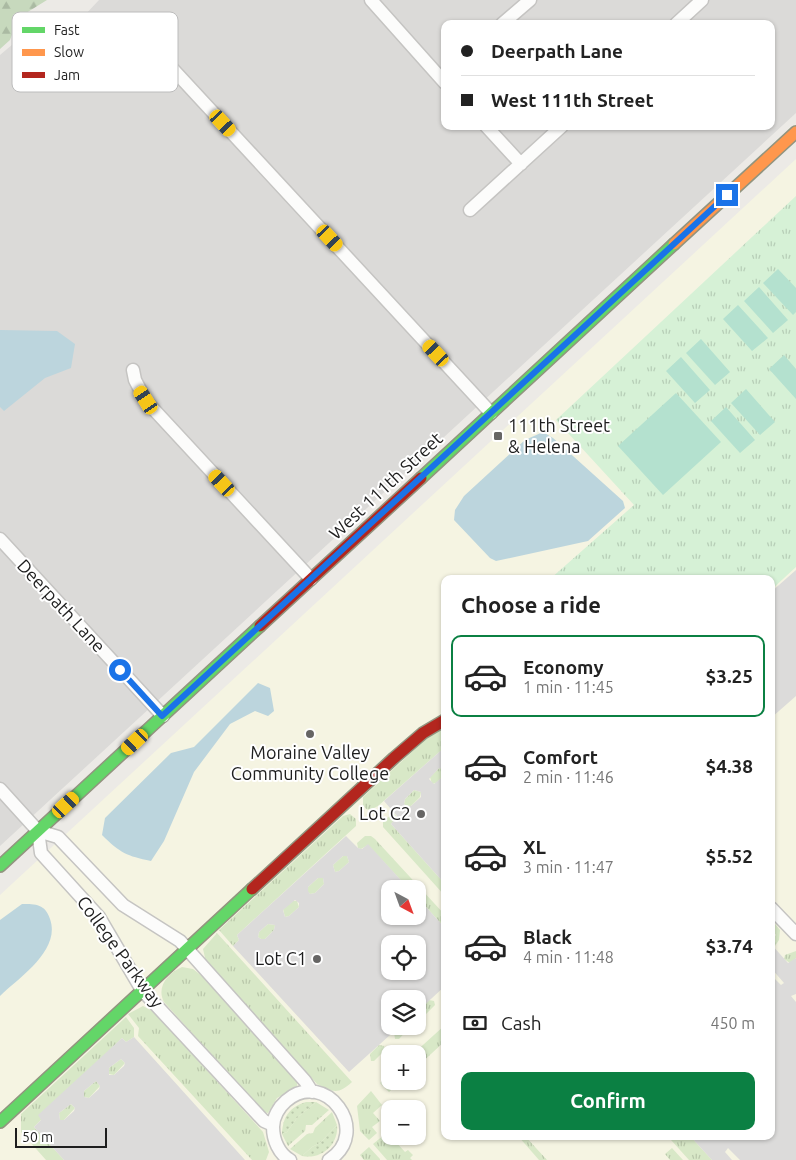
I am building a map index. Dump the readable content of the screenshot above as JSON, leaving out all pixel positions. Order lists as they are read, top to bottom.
{
  "streets": {
    "main road": ["West 111th Street"],
    "street": ["Deerpath Lane", "College Parkway"]
  },
  "crossings": [
    ["West 111th Street", "Deerpath Lane"],
    ["West 111th Street", "College Parkway"]
  ],
  "places": {
    "transit": ["111th Street & Helena"],
    "other": ["Moraine Valley Community College", "Lot C2", "Lot C1"]
  },
  "legend": ["Fast", "Slow", "Jam"],
  "scale_bar": "50 m",
  "north": "bottom right",
  "page": {
    "banner": ["Deerpath Lane", "West 111th Street"],
    "heading": "Choose a ride",
    "list": [
      {
        "name": "Economy",
        "note": "1 min · 11:45",
        "value": "$3.25"
      },
      {
        "name": "Comfort",
        "note": "2 min · 11:46",
        "value": "$4.38"
      },
      {
        "name": "XL",
        "note": "3 min · 11:47",
        "value": "$5.52"
      },
      {
        "name": "Black",
        "note": "4 min · 11:48",
        "value": "$3.74"
      }
    ],
    "map_buttons": ["+", "−"],
    "pay": ["Cash", "450 m"],
    "buttons": "Confirm",
    "scale": "50 m"
  }
}
